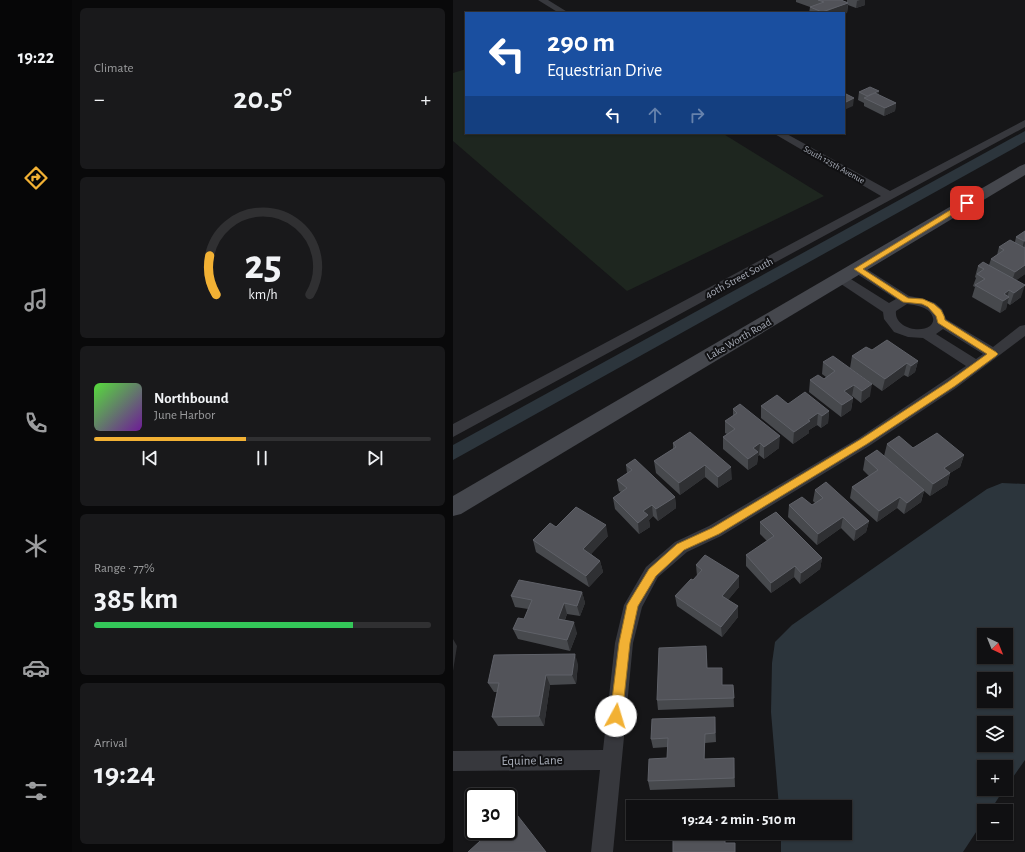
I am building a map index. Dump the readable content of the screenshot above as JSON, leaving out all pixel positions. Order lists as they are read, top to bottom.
{
  "streets": {
    "street": [
      "South 125th Avenue",
      "40th Street South",
      "Lake Worth Road",
      "Equine Lane"
    ]
  },
  "crossings": [
    ["South 125th Avenue", "40th Street South"]
  ],
  "north": "bottom right",
  "page": {
    "tabs": "19:22",
    "tile": [
      "Climate",
      ["Range · 77%", "385 km"],
      ["Arrival", "19:24"]
    ],
    "turn": ["290 m", "Equestrian Drive"],
    "heat": ["−", "20.5°", "+"],
    "song": ["Northbound", "June Harbor"],
    "map_buttons": ["+", "−"],
    "limit": "30",
    "trip": "19:24 · 2 min · 510 m",
    "gauge": ["25", "km/h"]
  }
}
